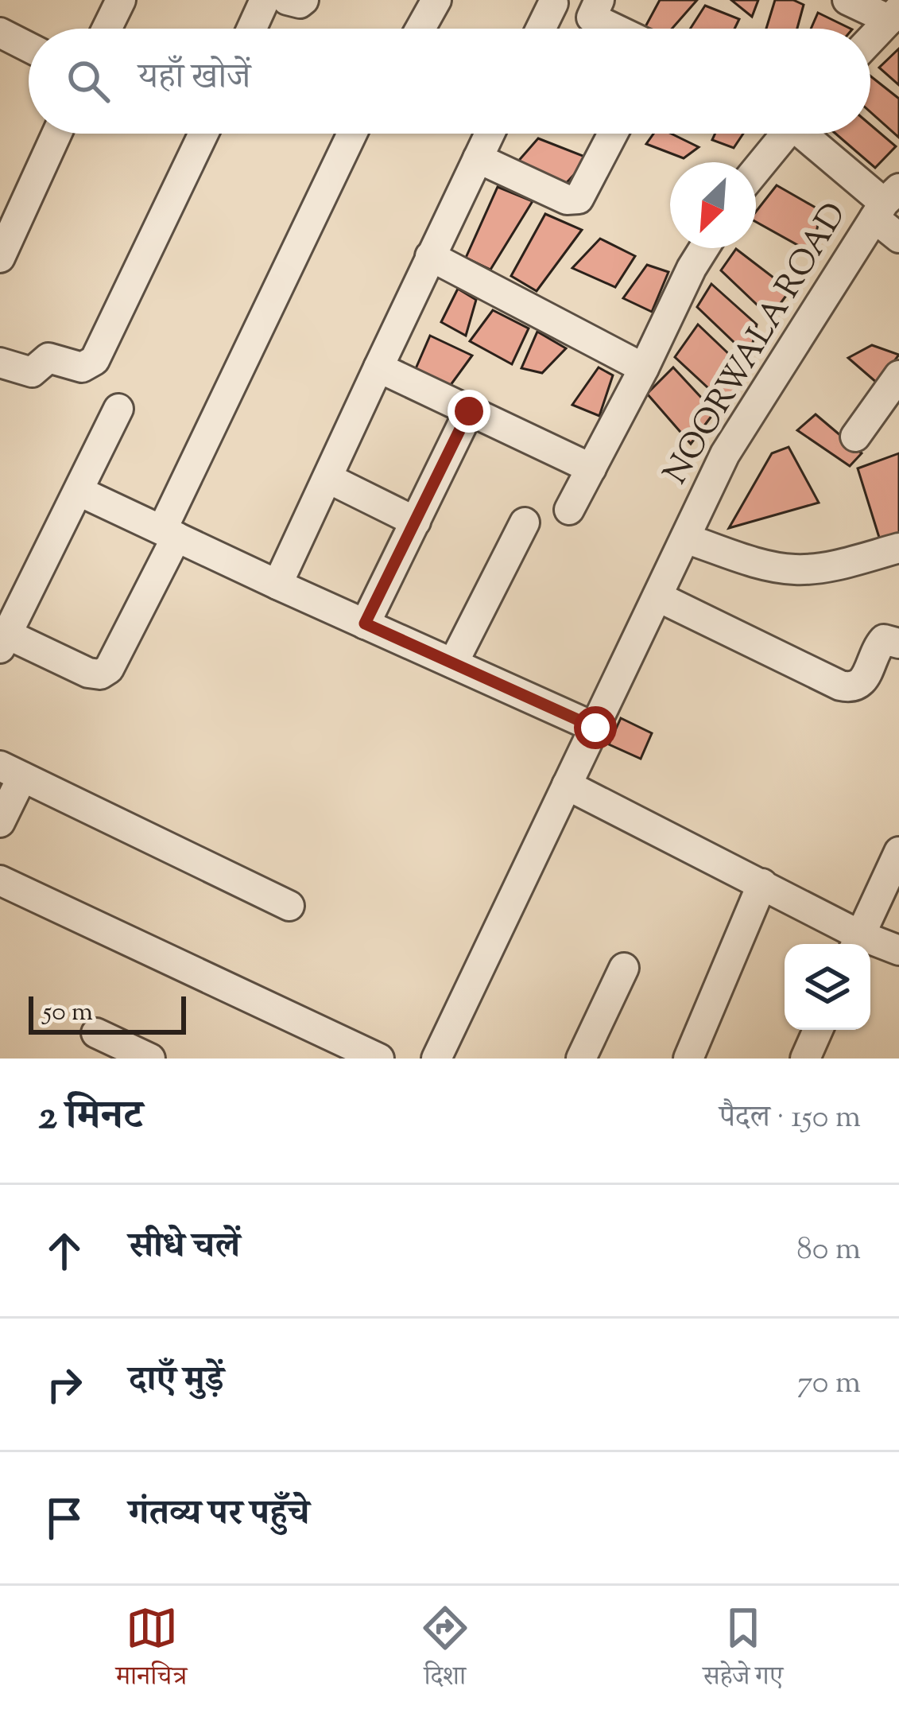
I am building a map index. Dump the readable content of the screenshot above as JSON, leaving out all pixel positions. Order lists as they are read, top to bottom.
{
  "streets": {
    "street": ["NOORWALA ROAD"]
  },
  "scale_bar": "50 m",
  "north": "bottom left",
  "page": {
    "search": "यहाँ खोजें",
    "scale": "50 m",
    "heading": ["2 मिनट", "पैदल · 150 m"],
    "list": [
      ["सीधे चलें", "80 m"],
      ["दाएँ मुड़ें", "70 m"],
      "गंतव्य पर पहुँचे"
    ],
    "nav": ["मानचित्र", "दिशा", "सहेजे गए"]
  }
}
